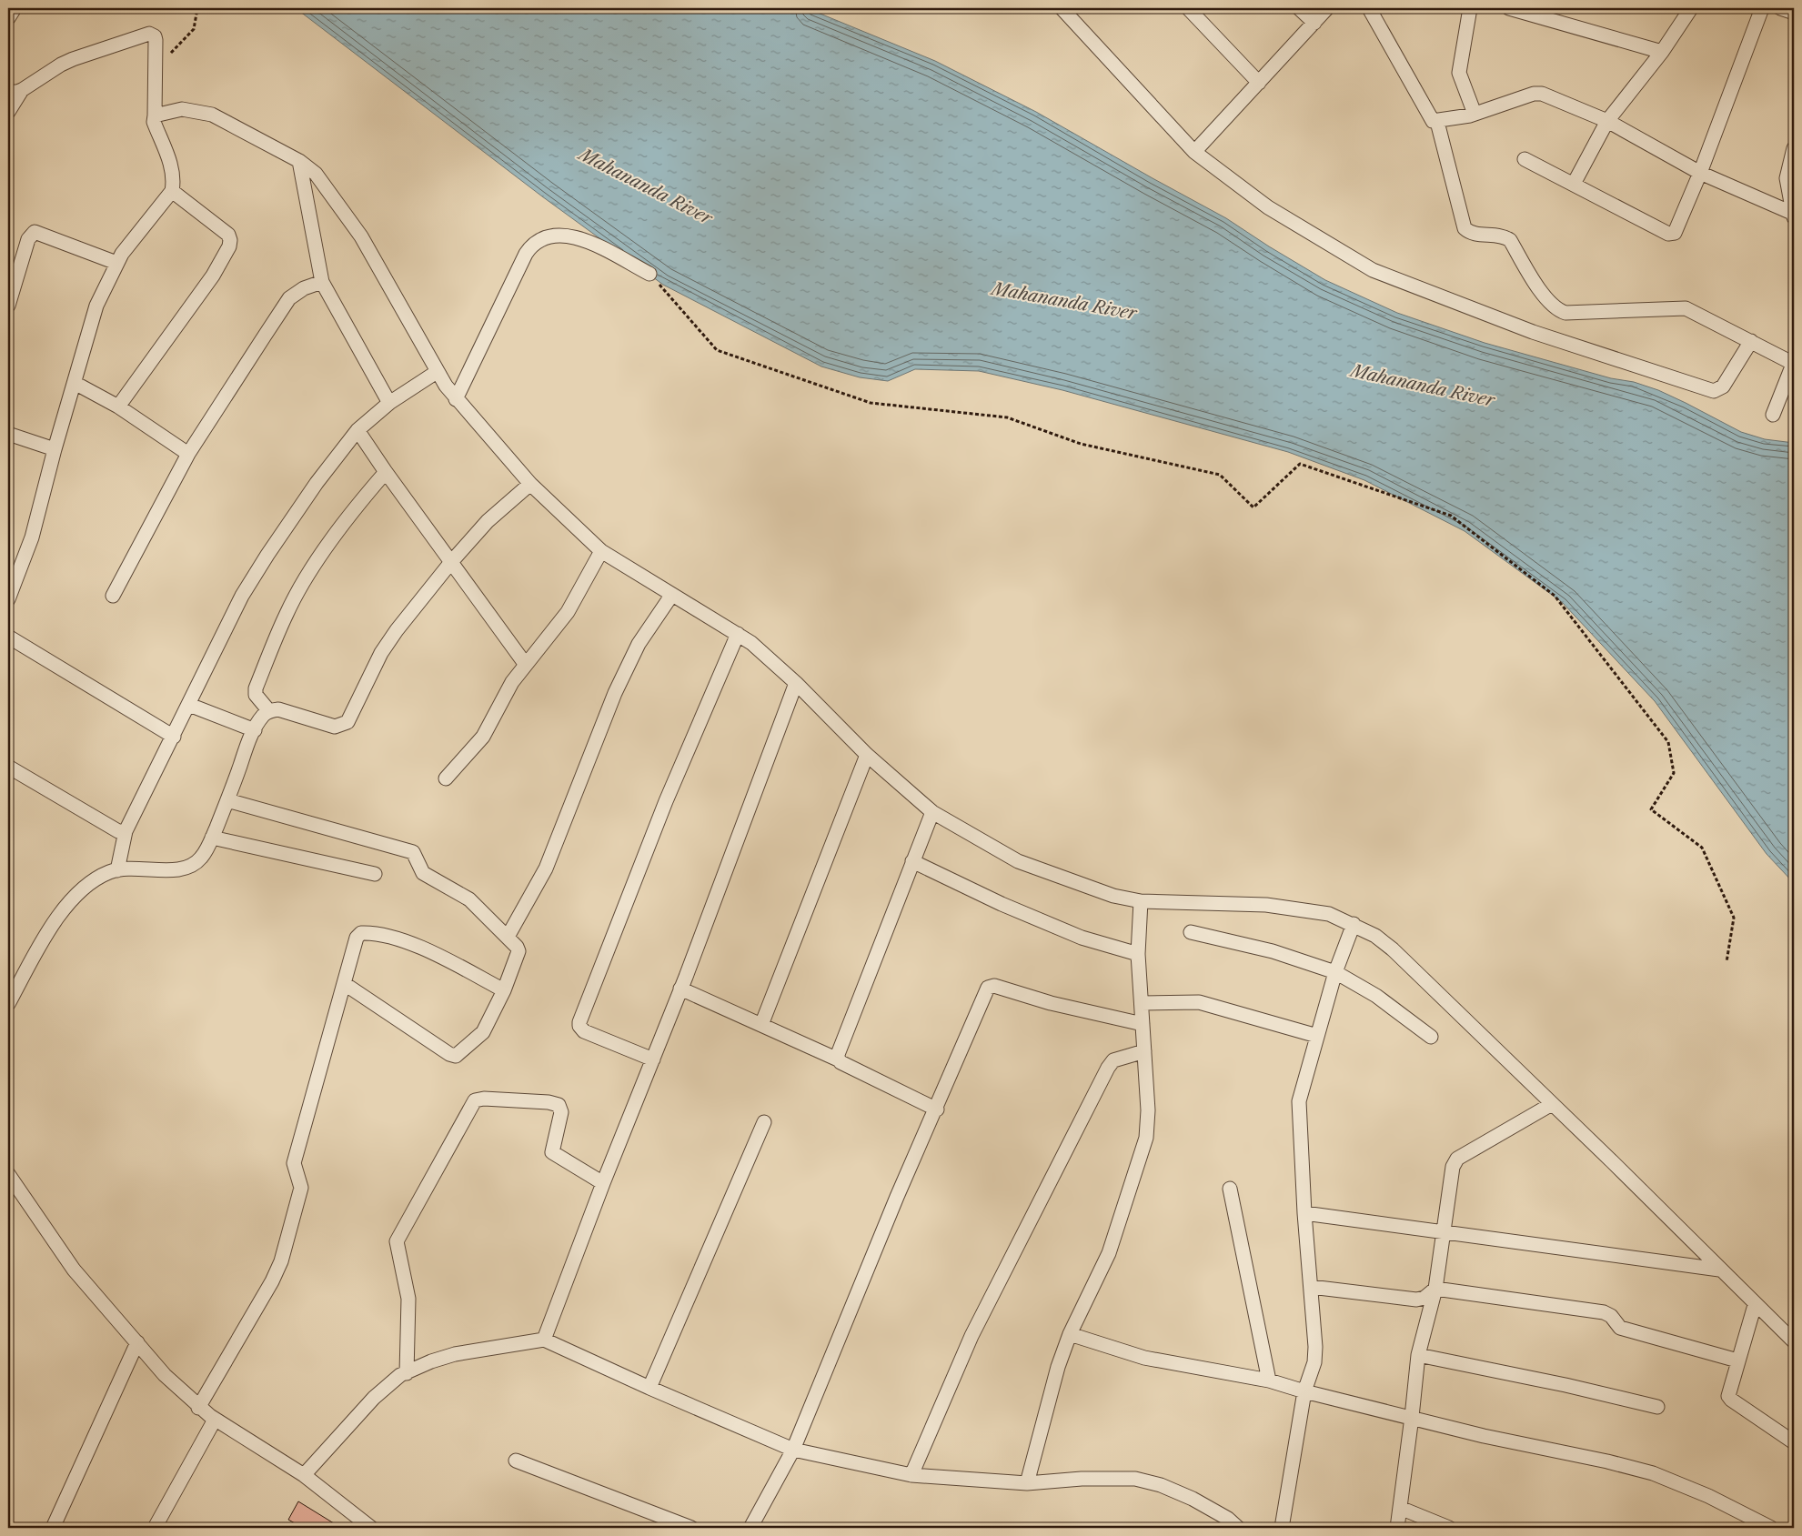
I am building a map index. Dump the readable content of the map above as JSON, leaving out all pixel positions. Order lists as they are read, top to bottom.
{
  "water": ["Mahananda River"]
}
